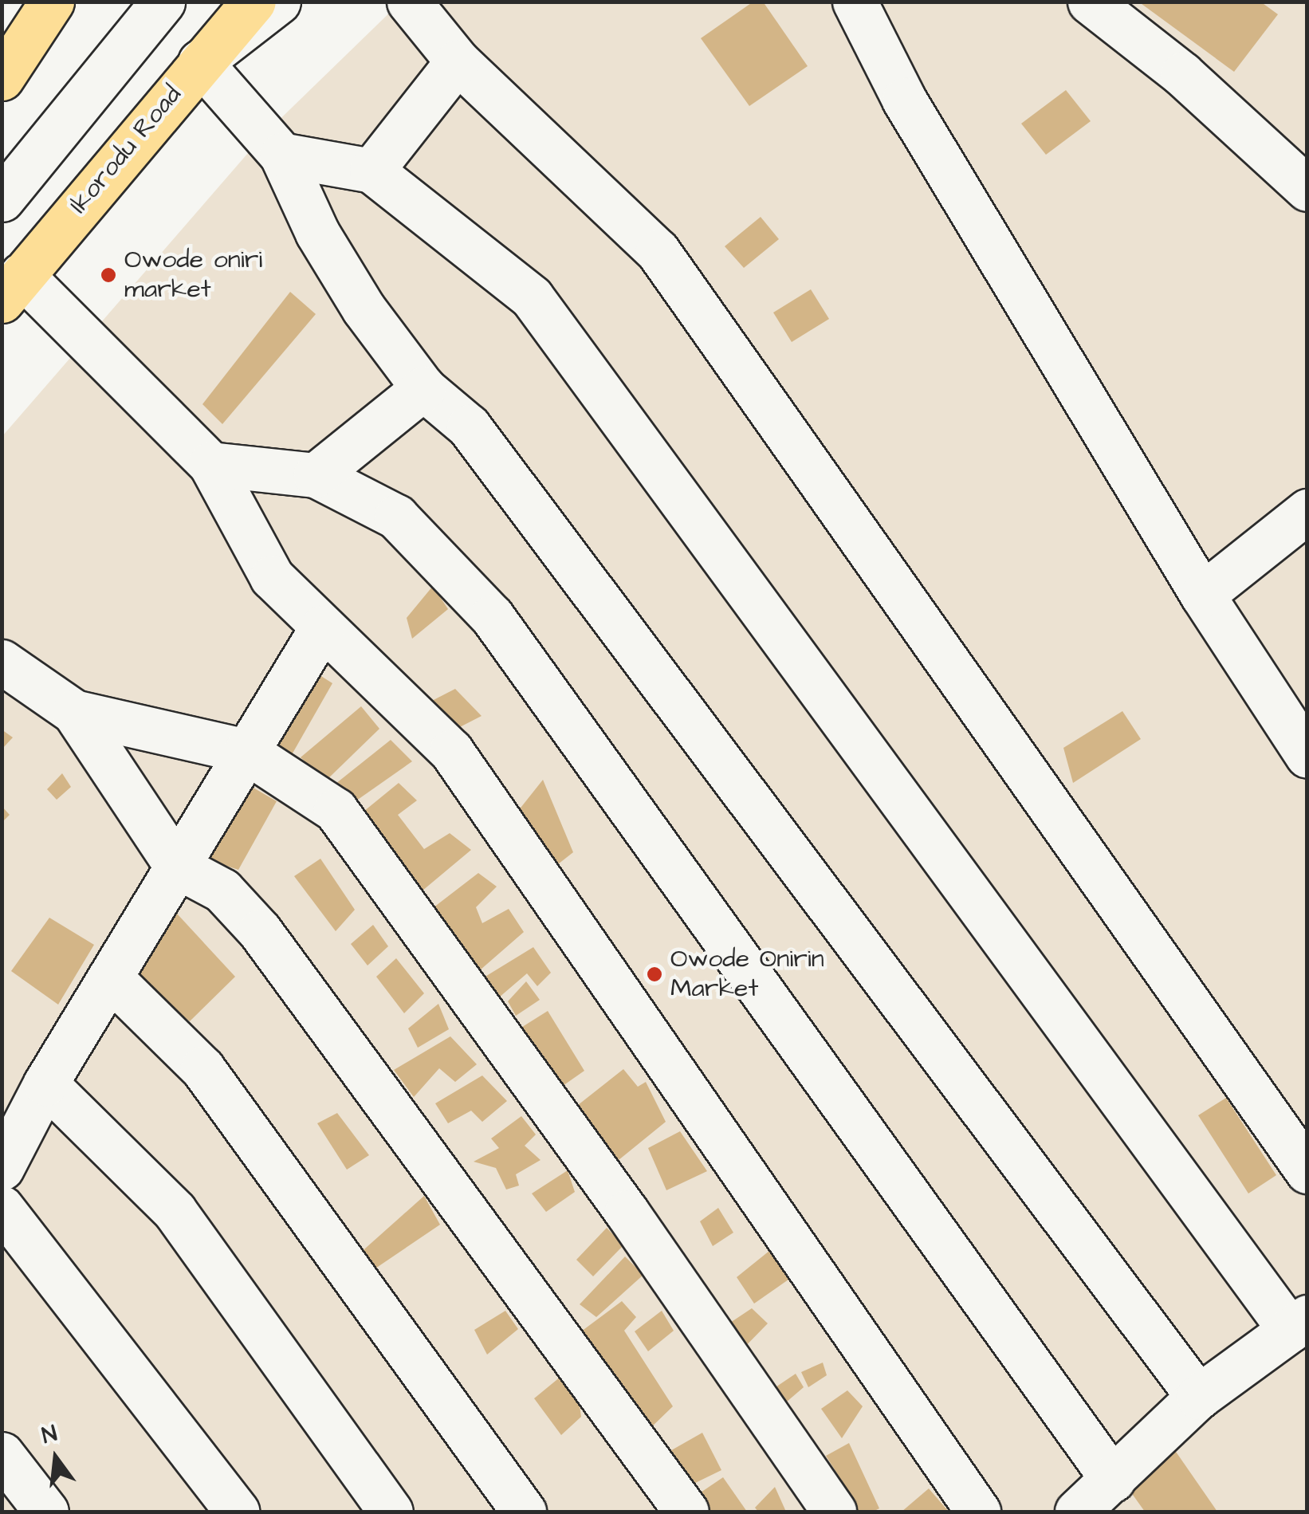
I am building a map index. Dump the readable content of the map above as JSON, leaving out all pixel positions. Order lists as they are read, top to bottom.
{
  "streets": {
    "highway": ["Ikorodu Road"]
  },
  "places": ["Owode oniri market", "Owode Onirin Market"],
  "north": "top"
}
